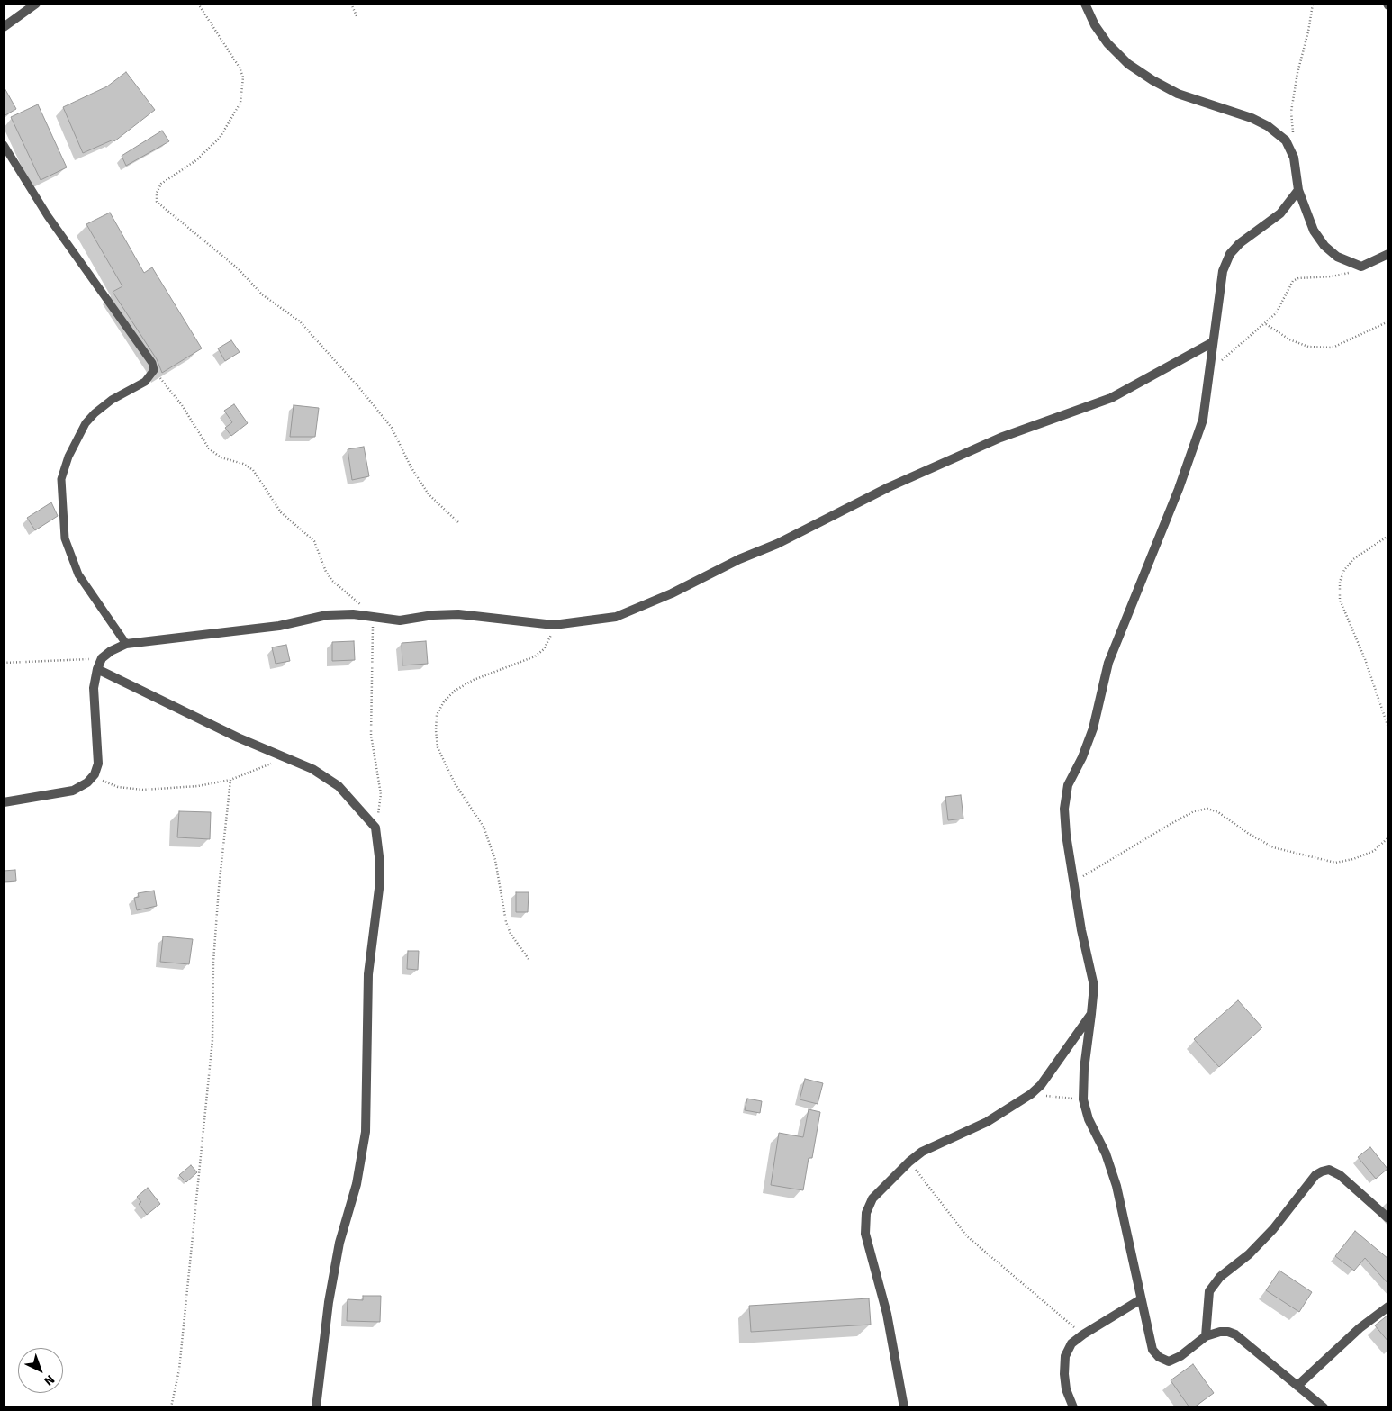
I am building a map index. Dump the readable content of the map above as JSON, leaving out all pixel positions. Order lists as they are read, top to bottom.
{
  "north": "bottom right"
}
